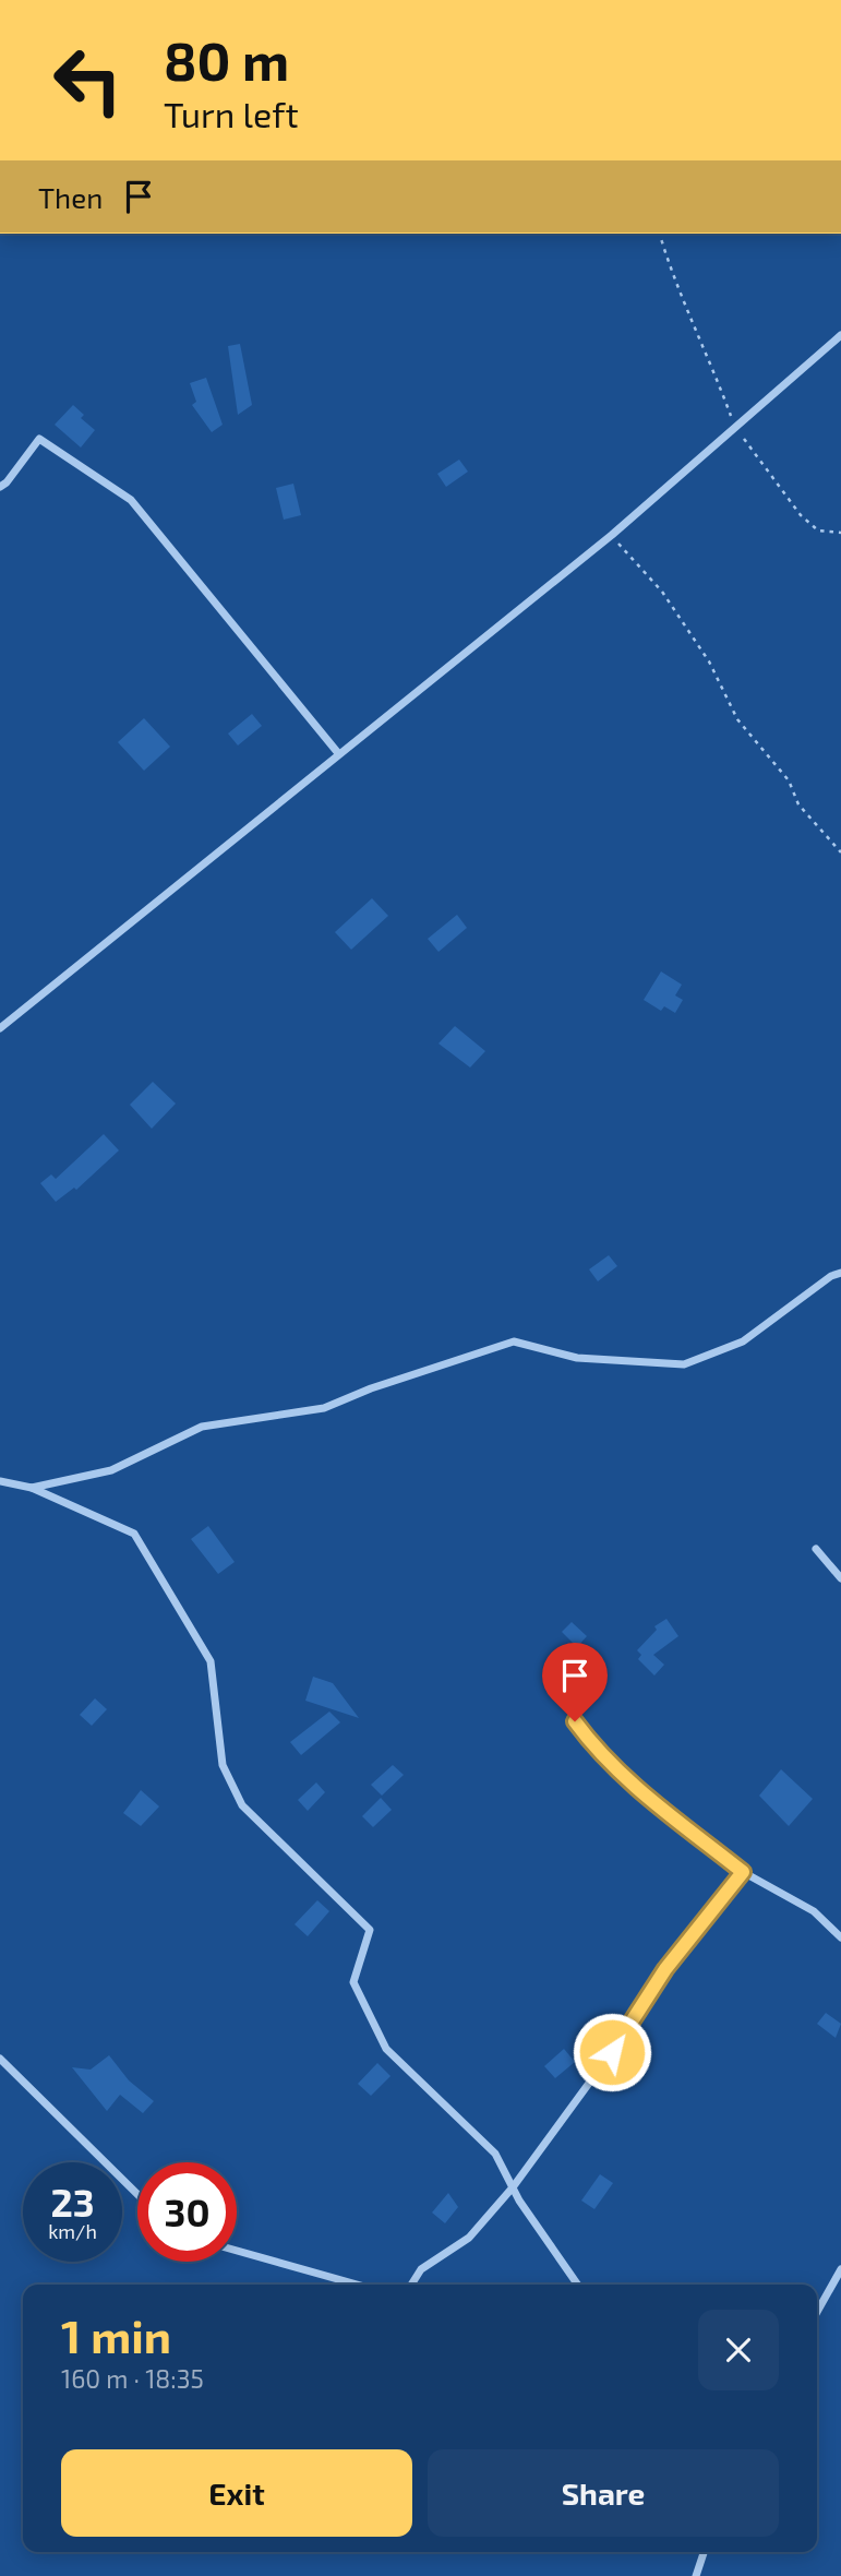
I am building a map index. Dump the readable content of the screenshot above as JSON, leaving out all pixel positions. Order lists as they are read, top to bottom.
{
  "page": {
    "turn": ["80 m", "Turn left"],
    "then": "Then",
    "speed": "23 km/h",
    "limit": "30",
    "heading": ["1 min", "160 m · 18:35"],
    "buttons": ["Exit", "Share"]
  }
}
